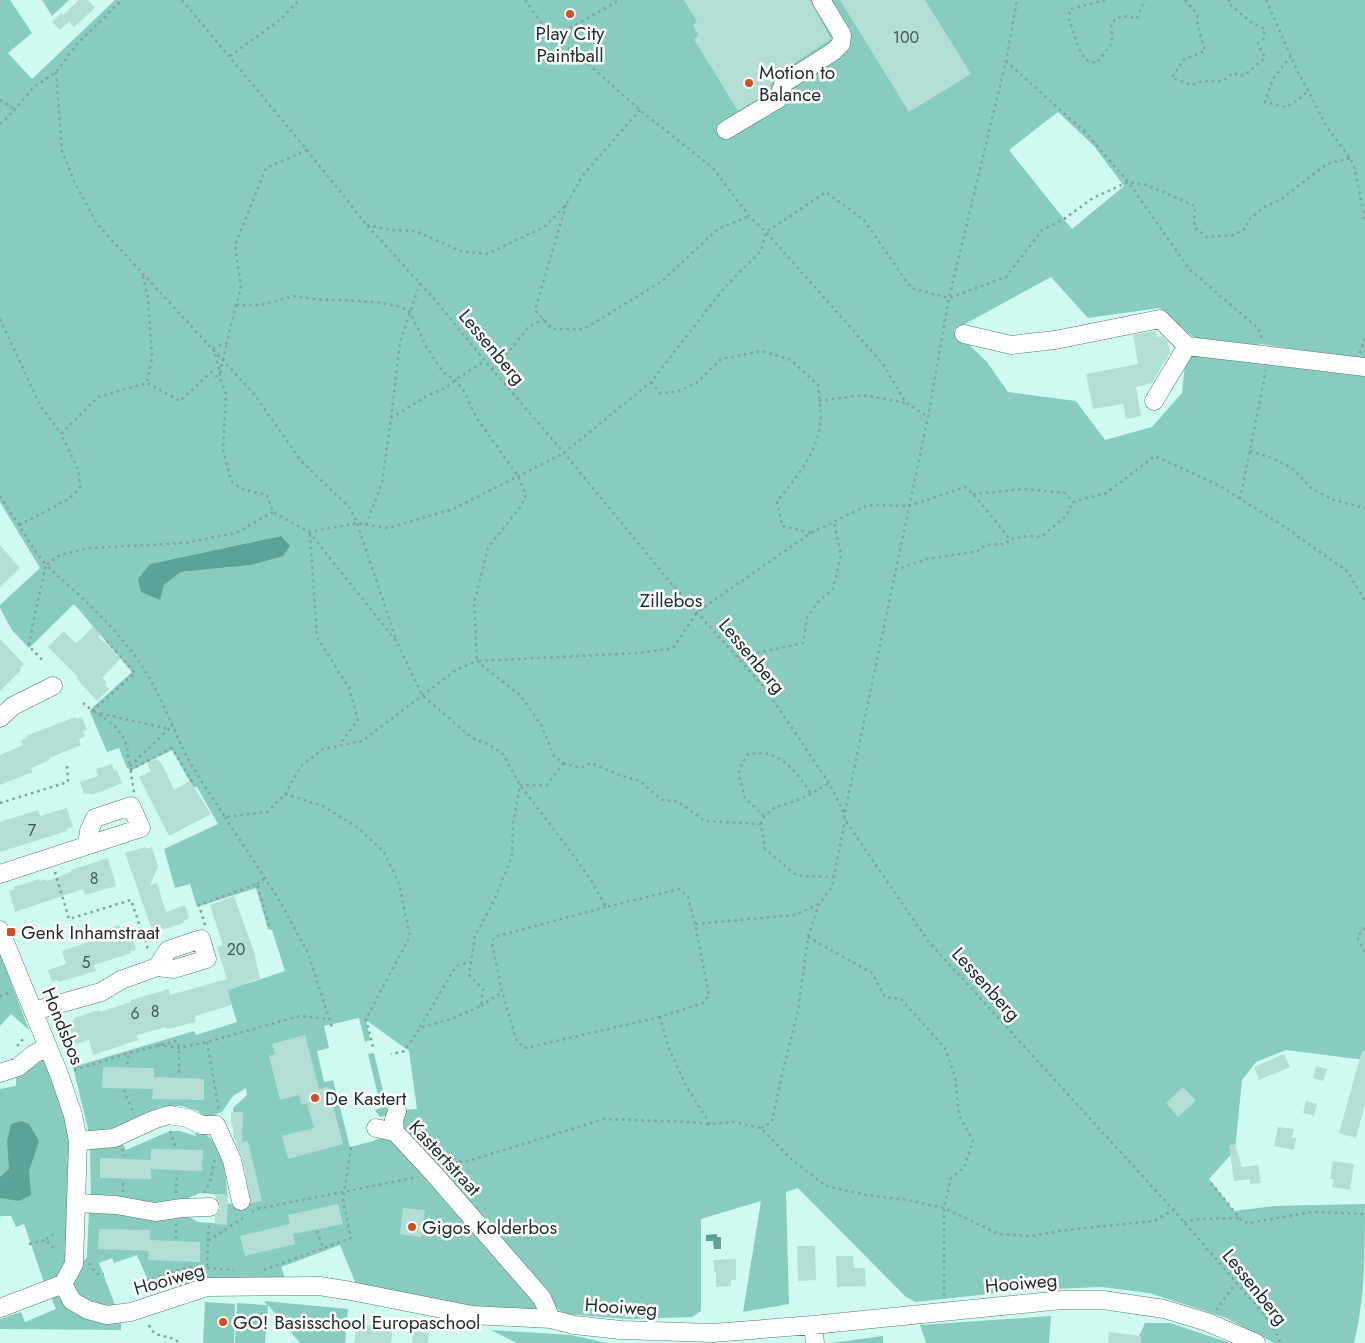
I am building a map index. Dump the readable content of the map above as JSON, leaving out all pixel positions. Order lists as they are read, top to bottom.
{
  "streets": {
    "street": ["Hondsbos", "Kastertstraat", "Hooiweg"],
    "path": ["Lessenberg"]
  },
  "crossings": [
    ["Hondsbos", "Hooiweg"],
    ["Kastertstraat", "Hooiweg"]
  ],
  "parks": ["Zillebos"],
  "places": {
    "other": [
      "Play City Paintball",
      "Motion to Balance",
      "De Kastert",
      "Gigos Kolderbos",
      "GO! Basisschool Europaschool"
    ],
    "transit": ["Genk Inhamstraat"]
  },
  "house_numbers": [
    "100",
    "7",
    "8",
    "20",
    "5",
    "8",
    "6"
  ]
}
